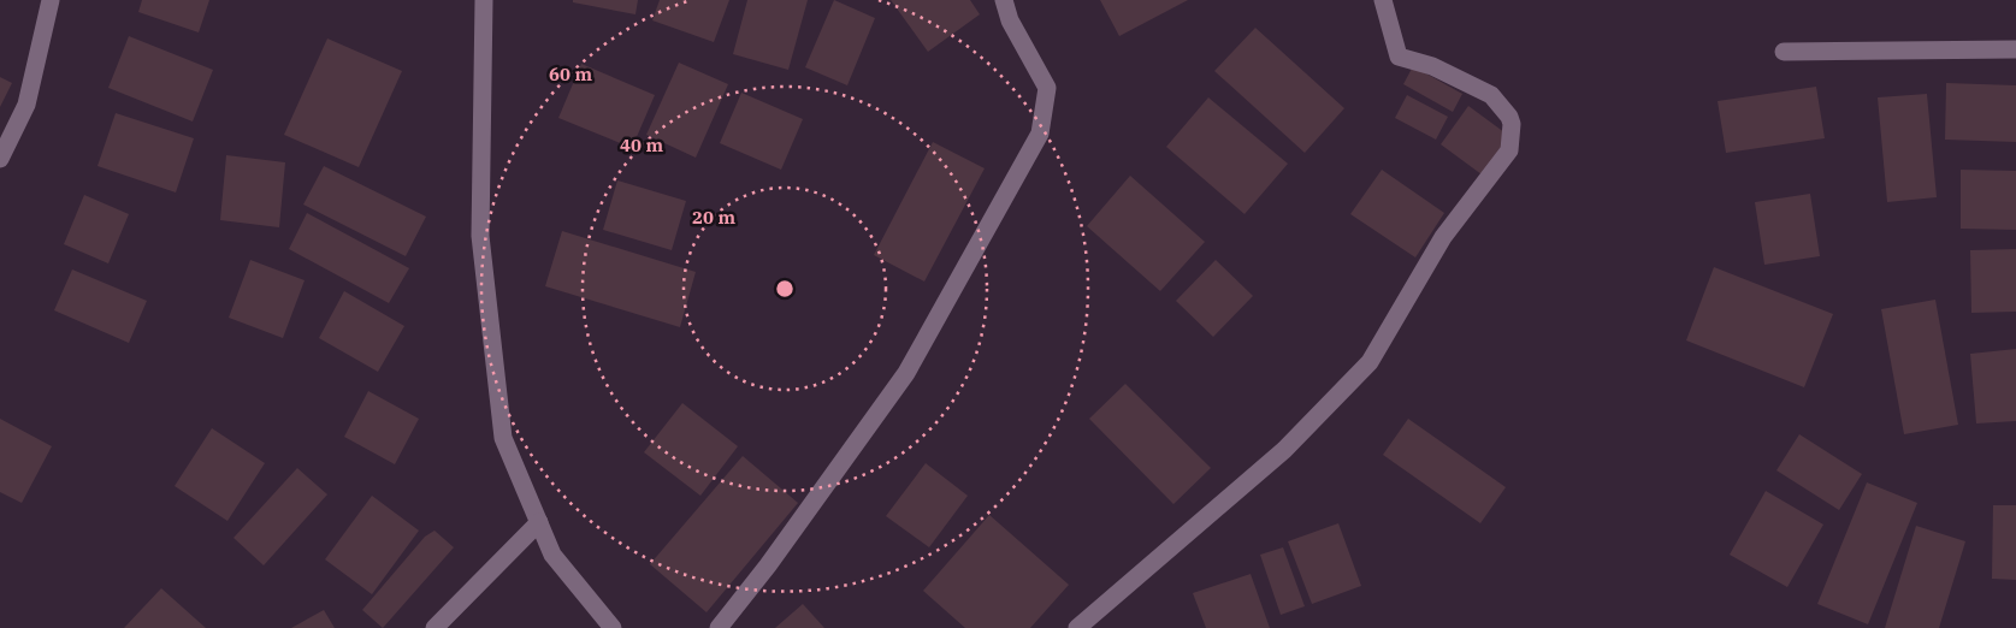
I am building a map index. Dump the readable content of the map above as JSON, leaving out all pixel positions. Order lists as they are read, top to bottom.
{
  "rings": ["60 m", "40 m", "20 m"]
}
